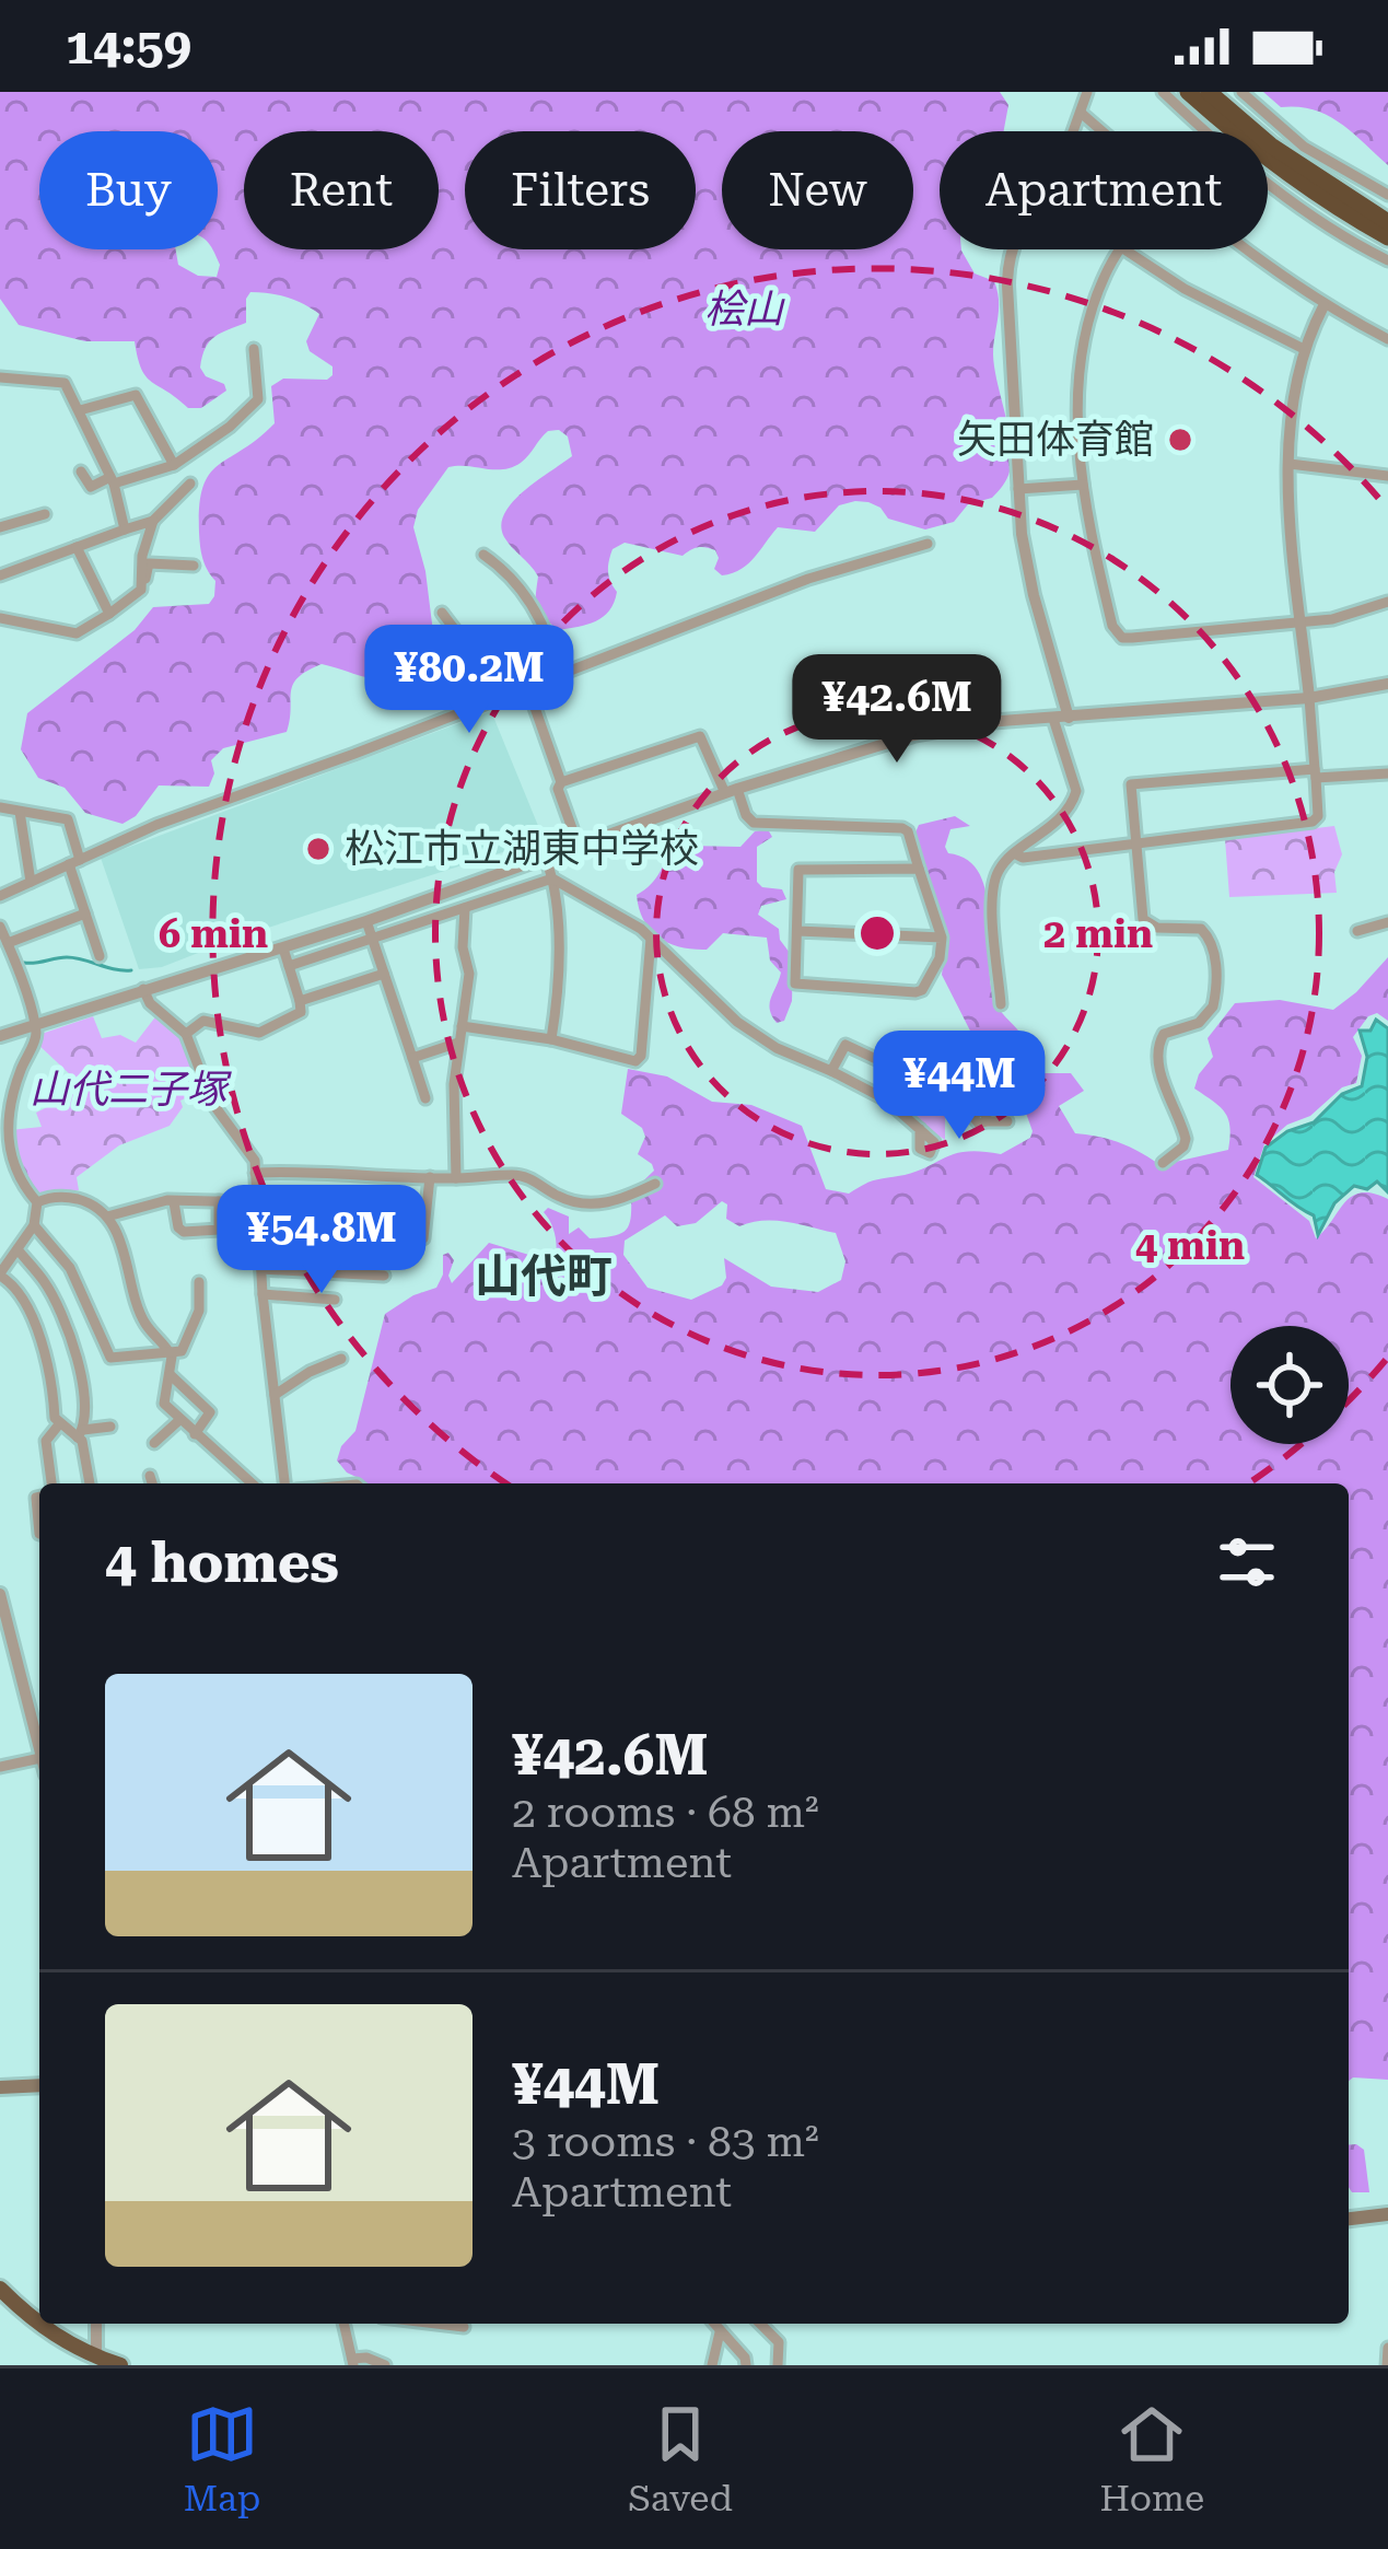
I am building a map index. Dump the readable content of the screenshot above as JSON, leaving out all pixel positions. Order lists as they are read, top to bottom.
{
  "districts": ["山代町"],
  "parks": ["桧山", "山代二子塚"],
  "places": ["矢田体育館", "松江市立湖東中学校"],
  "page": {
    "status": "14:59",
    "chip": [
      "Buy",
      "Rent",
      "Filters",
      "New",
      "Apartment"
    ],
    "price": [
      "¥80.2M",
      "¥42.6M",
      "¥44M",
      "¥54.8M"
    ],
    "heading": "4 homes",
    "list": [
      {
        "name": "¥42.6M",
        "note": "2 rooms · 68 m² · Apartment"
      },
      {
        "name": "¥44M",
        "note": "3 rooms · 83 m² · Apartment"
      }
    ],
    "tabs": ["Map", "Saved", "Home"]
  },
  "rings": ["6 min", "2 min", "4 min"]
}
